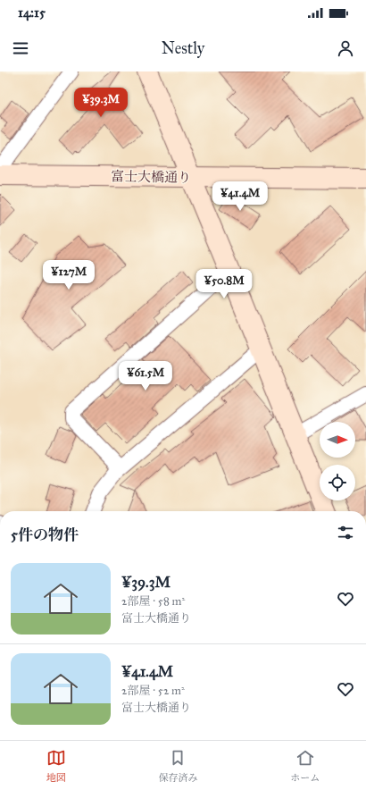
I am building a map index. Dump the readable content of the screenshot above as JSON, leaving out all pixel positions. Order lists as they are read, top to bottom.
{
  "streets": {
    "street": ["富士大橋通り"]
  },
  "north": "right",
  "page": {
    "status": "14:15",
    "header": "Nestly",
    "price": [
      "¥39.3M",
      "¥41.4M",
      "¥127M",
      "¥50.8M",
      "¥61.5M"
    ],
    "heading": "5件の物件",
    "list": [
      {
        "name": "¥39.3M",
        "note": "2部屋 · 58 m² · 富士大橋通り"
      },
      {
        "name": "¥41.4M",
        "note": "2部屋 · 52 m² · 富士大橋通り"
      }
    ],
    "tabs": ["地図", "保存済み", "ホーム"]
  }
}
